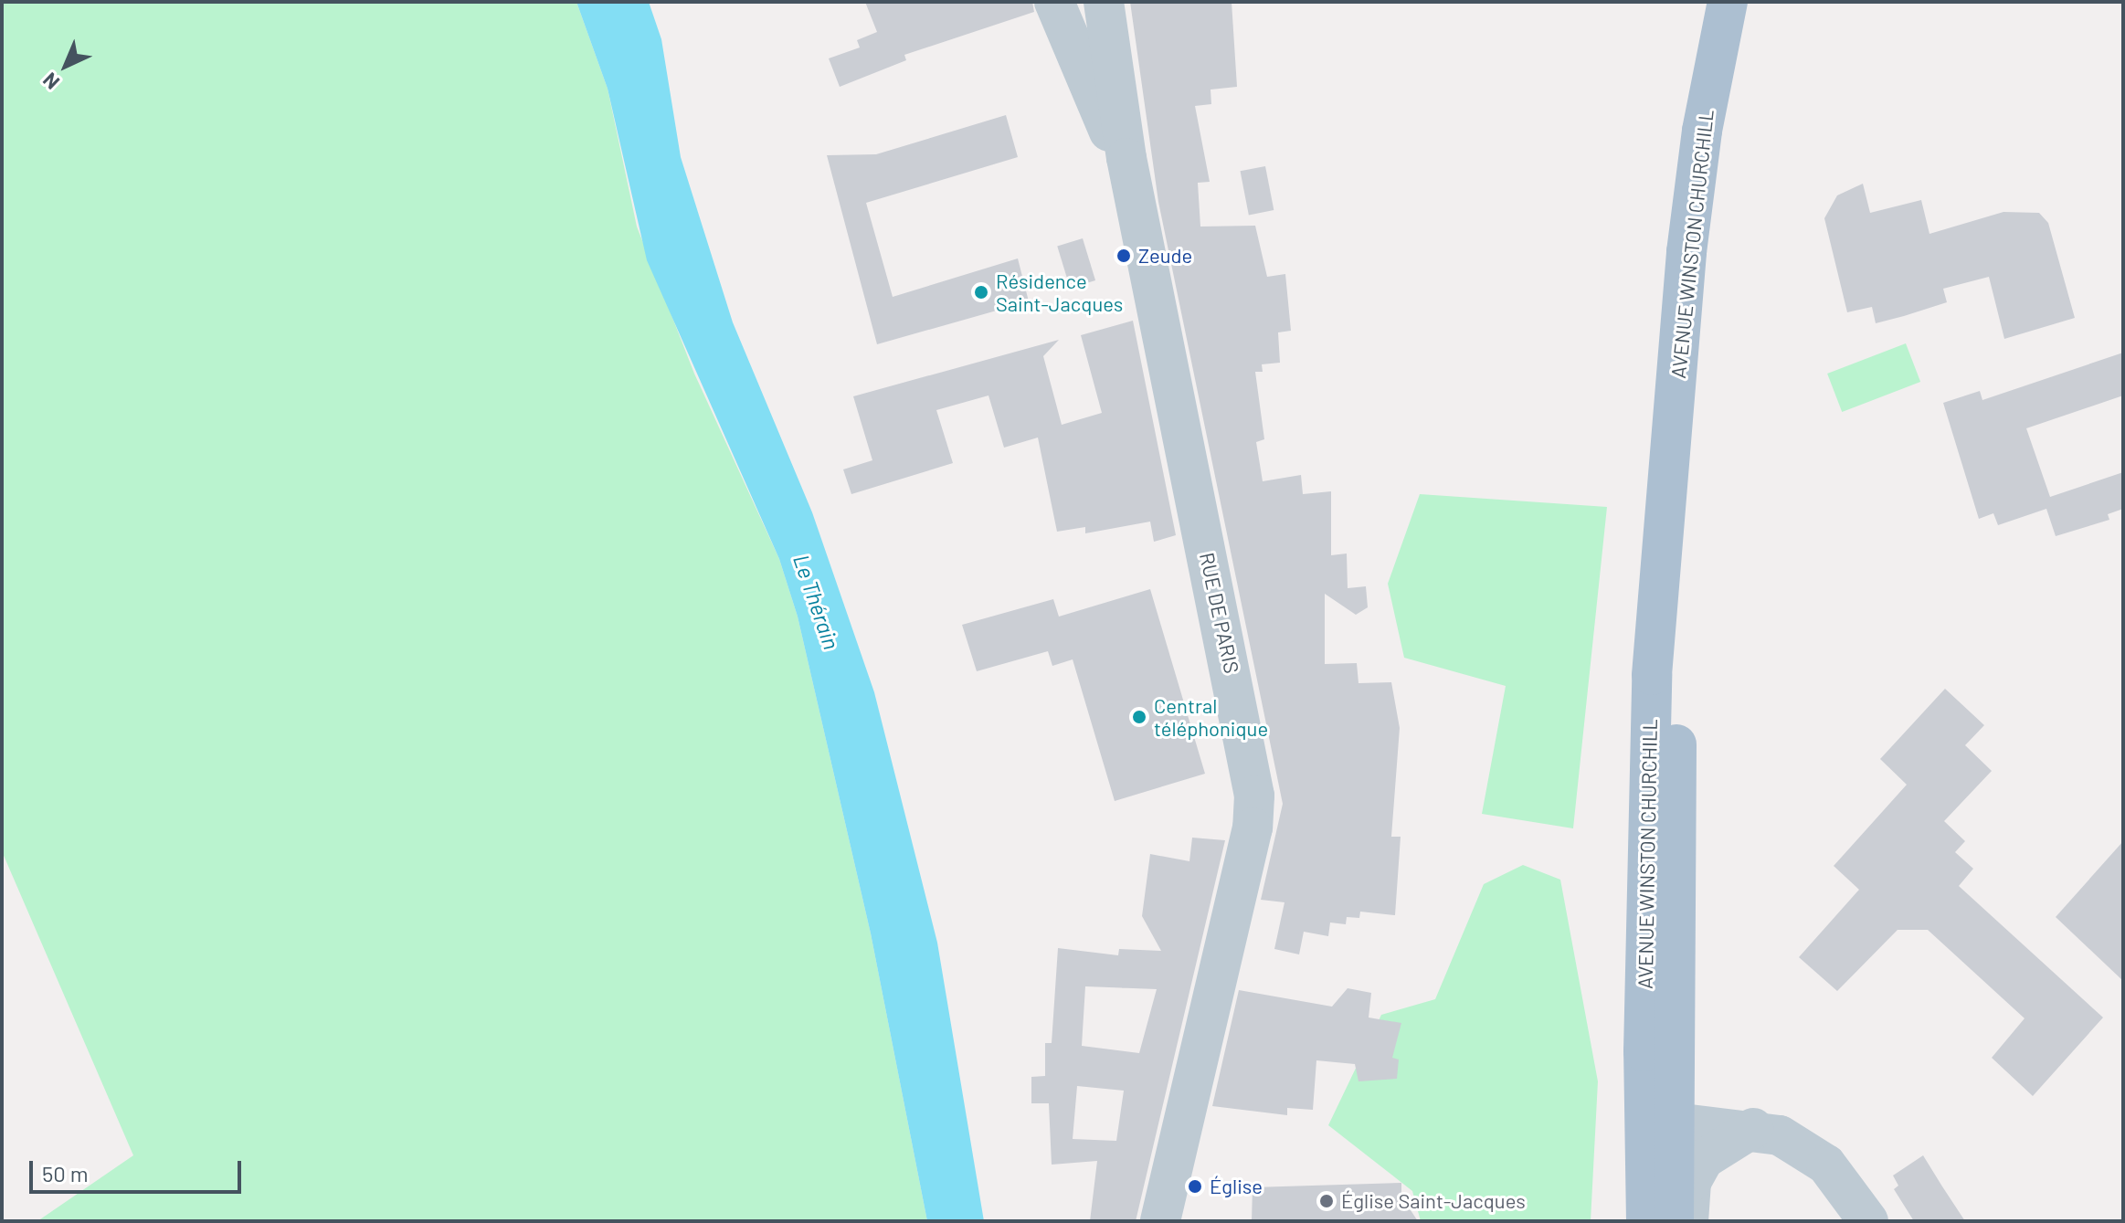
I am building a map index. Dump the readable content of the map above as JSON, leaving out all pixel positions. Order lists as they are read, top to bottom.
{
  "streets": {
    "main road": ["AVENUE WINSTON CHURCHILL"],
    "street": ["RUE DE PARIS"]
  },
  "water": ["Le Thérain"],
  "places": [
    "Zeude",
    "Résidence Saint-Jacques",
    "Central téléphonique",
    "Église",
    "Église Saint-Jacques"
  ],
  "scale_bar": "50 m",
  "north": "bottom left"
}
